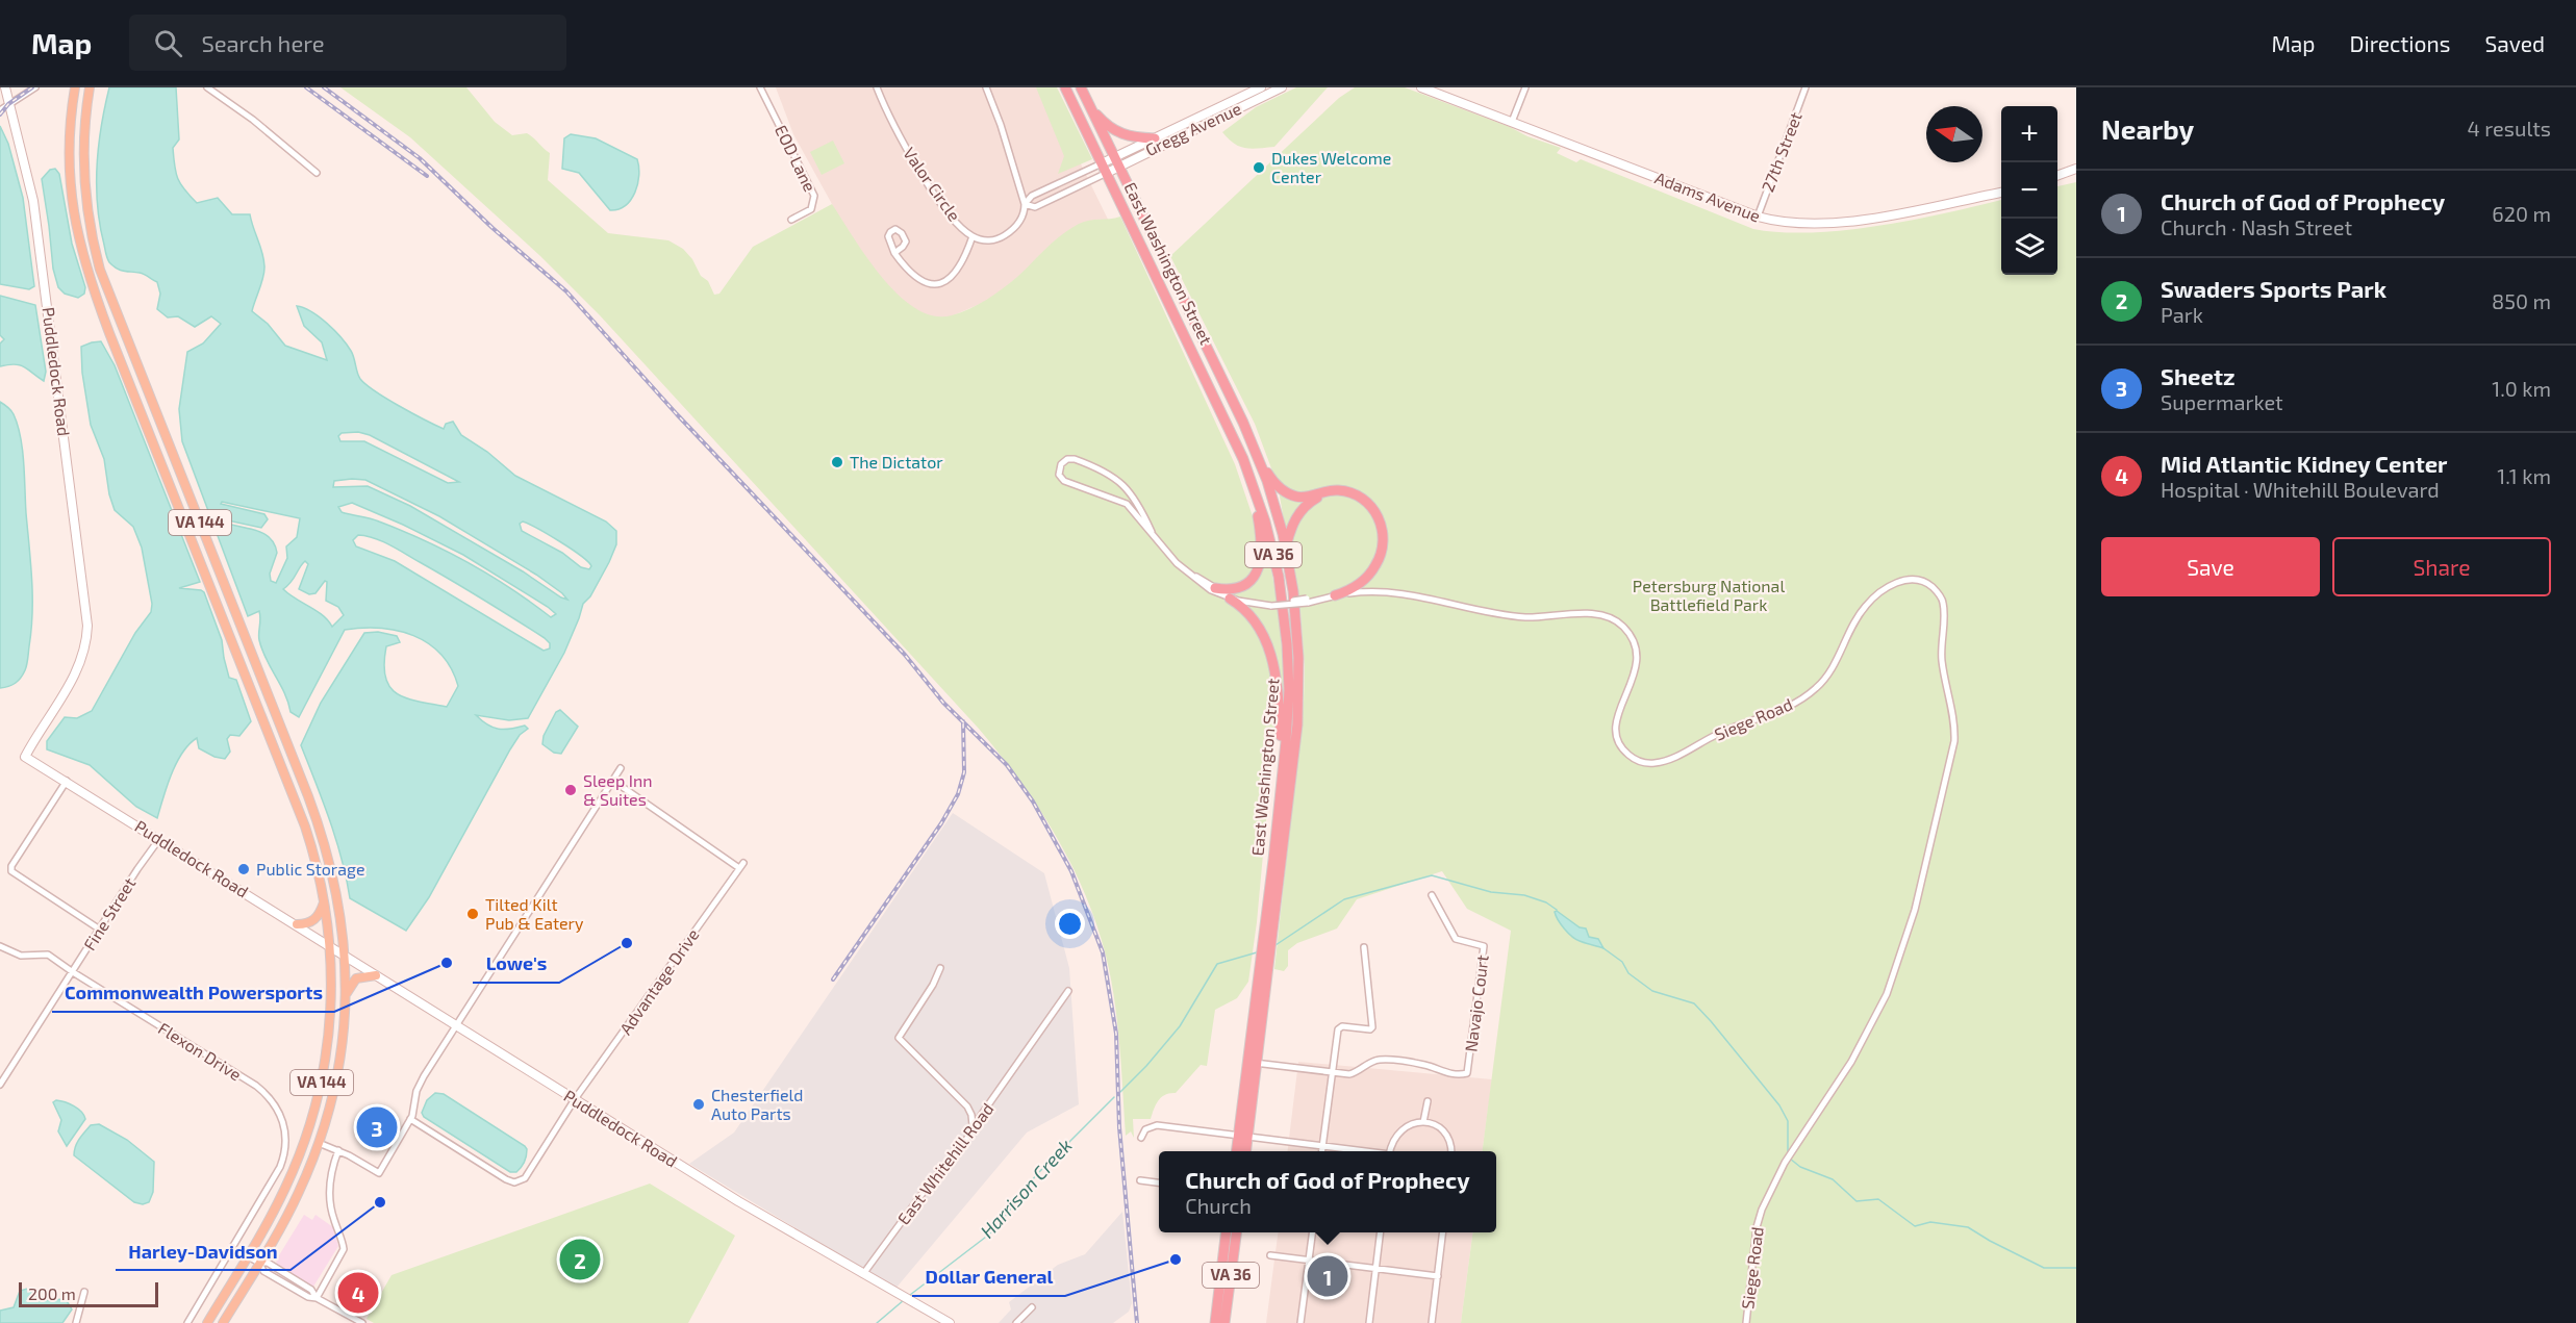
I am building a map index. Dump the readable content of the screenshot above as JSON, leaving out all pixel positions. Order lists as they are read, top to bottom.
{
  "streets": {
    "highway": ["East Washington Street", "VA 36"],
    "main road": ["VA 144"],
    "street": [
      "Gregg Avenue",
      "27th Street",
      "EOD Lane",
      "Valor Circle",
      "Adams Avenue",
      "Puddledock Road",
      "Siege Road",
      "Fine Street",
      "Advantage Drive",
      "Navajo Court",
      "Flexon Drive",
      "East Whitehill Road"
    ]
  },
  "crossings": [
    ["Gregg Avenue", "East Washington Street"],
    ["27th Street", "Adams Avenue"],
    ["Puddledock Road", "VA 144"],
    ["Puddledock Road", "Fine Street"],
    ["Puddledock Road", "Advantage Drive"],
    ["Puddledock Road", "East Whitehill Road"],
    ["Fine Street", "Flexon Drive"]
  ],
  "water": ["Harrison Creek"],
  "parks": ["Petersburg National Battlefield Park"],
  "places": [
    "Dukes Welcome Center",
    "The Dictator",
    "Sleep Inn & Suites",
    "Public Storage",
    "Tilted Kilt Pub & Eatery",
    "Lowe's",
    "Commonwealth Powersports",
    "Chesterfield Auto Parts",
    "Harley-Davidson",
    "Dollar General"
  ],
  "scale_bar": "200 m",
  "north": "left",
  "page": {
    "header": "Map",
    "search": "Search here",
    "nav": ["Map", "Directions", "Saved"],
    "heading": ["Nearby", "4 results"],
    "map_buttons": ["+", "−"],
    "list": [
      {
        "mark": "1",
        "name": "Church of God of Prophecy",
        "note": "Church · Nash Street",
        "value": "620 m"
      },
      {
        "mark": "2",
        "name": "Swaders Sports Park",
        "note": "Park",
        "value": "850 m"
      },
      {
        "mark": "3",
        "name": "Sheetz",
        "note": "Supermarket",
        "value": "1.0 km"
      },
      {
        "mark": "4",
        "name": "Mid Atlantic Kidney Center",
        "note": "Hospital · Whitehill Boulevard",
        "value": "1.1 km"
      }
    ],
    "buttons": ["Save", "Share"],
    "pins": [
      "3",
      "2",
      "1",
      "4"
    ],
    "popup": ["Church of God of Prophecy", "Church"],
    "scale": "200 m"
  }
}
